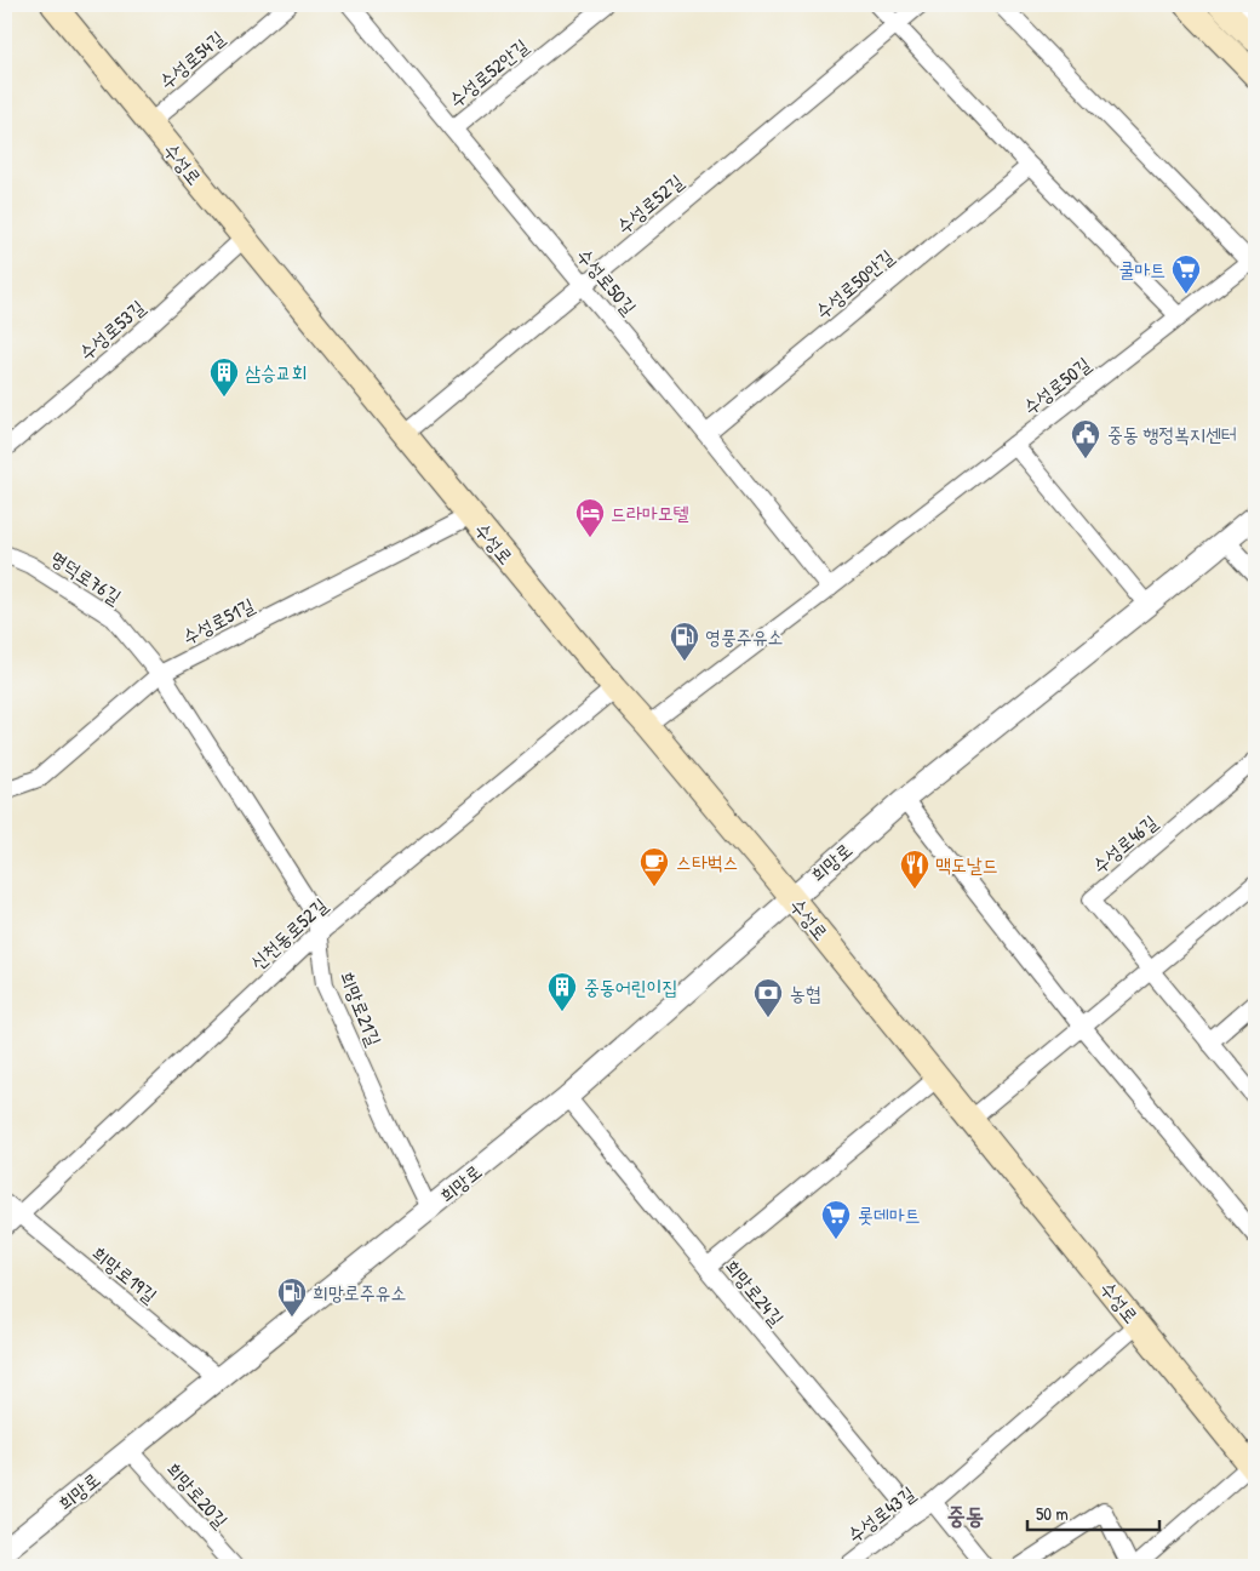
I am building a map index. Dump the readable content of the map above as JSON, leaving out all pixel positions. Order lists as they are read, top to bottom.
{
  "streets": {
    "main road": ["수성로"],
    "street": [
      "수성로54길",
      "수성로52안길",
      "수성로52길",
      "수성로50길",
      "수성로50안길",
      "수성로53길",
      "명덕로76길",
      "수성로51길",
      "수성로46길",
      "희망로",
      "신천동로52길",
      "희망로21길",
      "희망로19길",
      "희망로24길",
      "희망로20길",
      "수성로43길"
    ]
  },
  "crossings": [
    ["수성로54길", "수성로"],
    ["수성로52안길", "수성로50길"],
    ["수성로", "수성로52길"],
    ["수성로", "수성로50길"],
    ["수성로", "수성로53길"],
    ["수성로", "수성로51길"],
    ["수성로", "희망로"],
    ["수성로", "신천동로52길"],
    ["수성로52길", "수성로50길"],
    ["수성로50길", "수성로50안길"],
    ["명덕로76길", "수성로51길"],
    ["명덕로76길", "희망로21길"],
    ["수성로51길", "희망로21길"],
    ["희망로", "희망로21길"],
    ["희망로", "희망로19길"],
    ["희망로", "희망로24길"],
    ["희망로", "희망로20길"],
    ["신천동로52길", "희망로21길"],
    ["신천동로52길", "희망로19길"],
    ["희망로24길", "수성로43길"]
  ],
  "districts": ["중동"],
  "places": {
    "supermarket": ["쿨마트", "롯데마트"],
    "building": ["삼승교회", "중동어린이집"],
    "public building": ["중동 행정복지센터"],
    "hotel": ["드라마모텔"],
    "fuel station": ["영풍주유소", "희망로주유소"],
    "cafe": ["스타벅스"],
    "restaurant": ["맥도날드"],
    "bank": ["농협"]
  },
  "scale_bar": "50 m"
}
